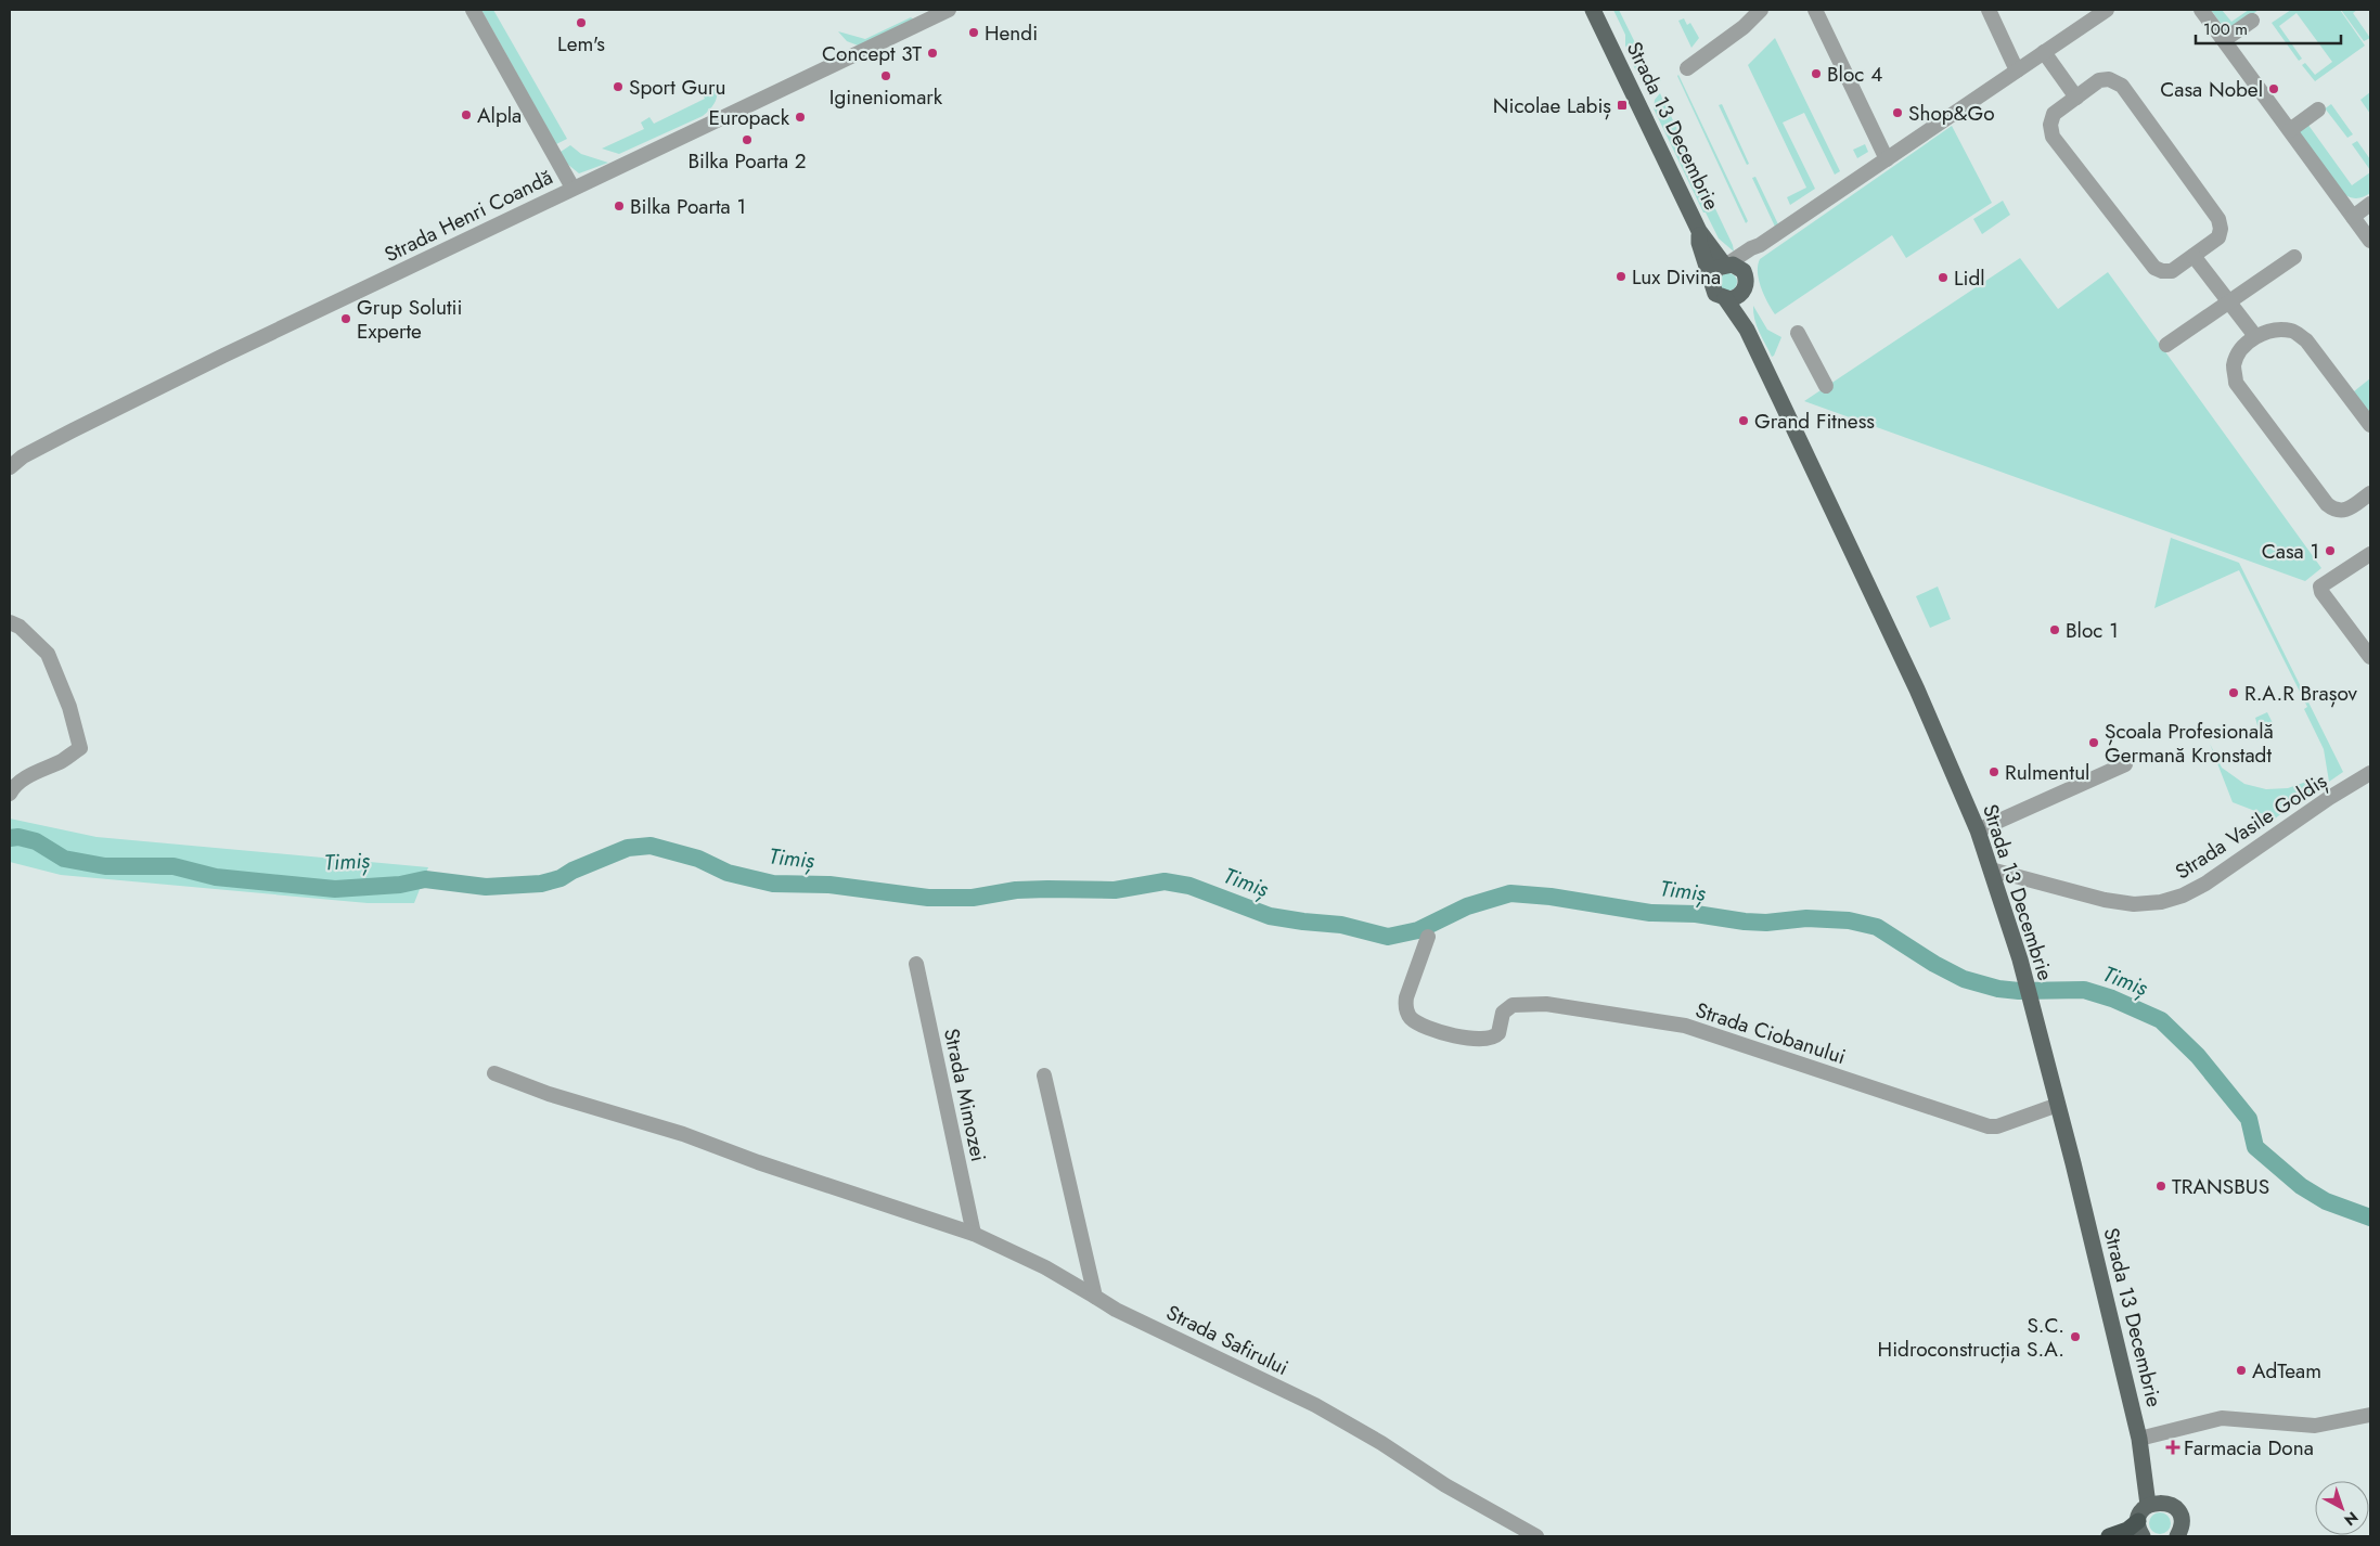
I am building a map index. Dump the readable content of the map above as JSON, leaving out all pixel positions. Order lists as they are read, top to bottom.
{
  "streets": {
    "main road": ["Strada 13 Decembrie"],
    "street": [
      "Strada Henri Coandă",
      "Strada Vasile Goldiș",
      "Strada Ciobanului",
      "Strada Mimozei",
      "Strada Safirului"
    ]
  },
  "crossings": [
    ["Strada 13 Decembrie", "Strada Vasile Goldiș"],
    ["Strada 13 Decembrie", "Strada Ciobanului"],
    ["Strada Mimozei", "Strada Safirului"]
  ],
  "water": ["Timiș"],
  "places": {
    "other": [
      "Lem's",
      "Hendi",
      "Concept 3T",
      "Bloc 4",
      "Igineniomark",
      "Sport Guru",
      "Casa Nobel",
      "Shop&Go",
      "Alpla",
      "Europack",
      "Bilka Poarta 2",
      "Bilka Poarta 1",
      "Lux Divina",
      "Lidl",
      "Grup Solutii Experte",
      "Grand Fitness",
      "Casa 1",
      "Bloc 1",
      "R.A.R Brașov",
      "Școala Profesională Germană Kronstadt",
      "Rulmentul",
      "TRANSBUS",
      "S.C. Hidroconstrucția S.A.",
      "AdTeam"
    ],
    "transit": ["Nicolae Labiș"],
    "health": ["Farmacia Dona"]
  },
  "scale_bar": "100 m",
  "north": "bottom right"
}
